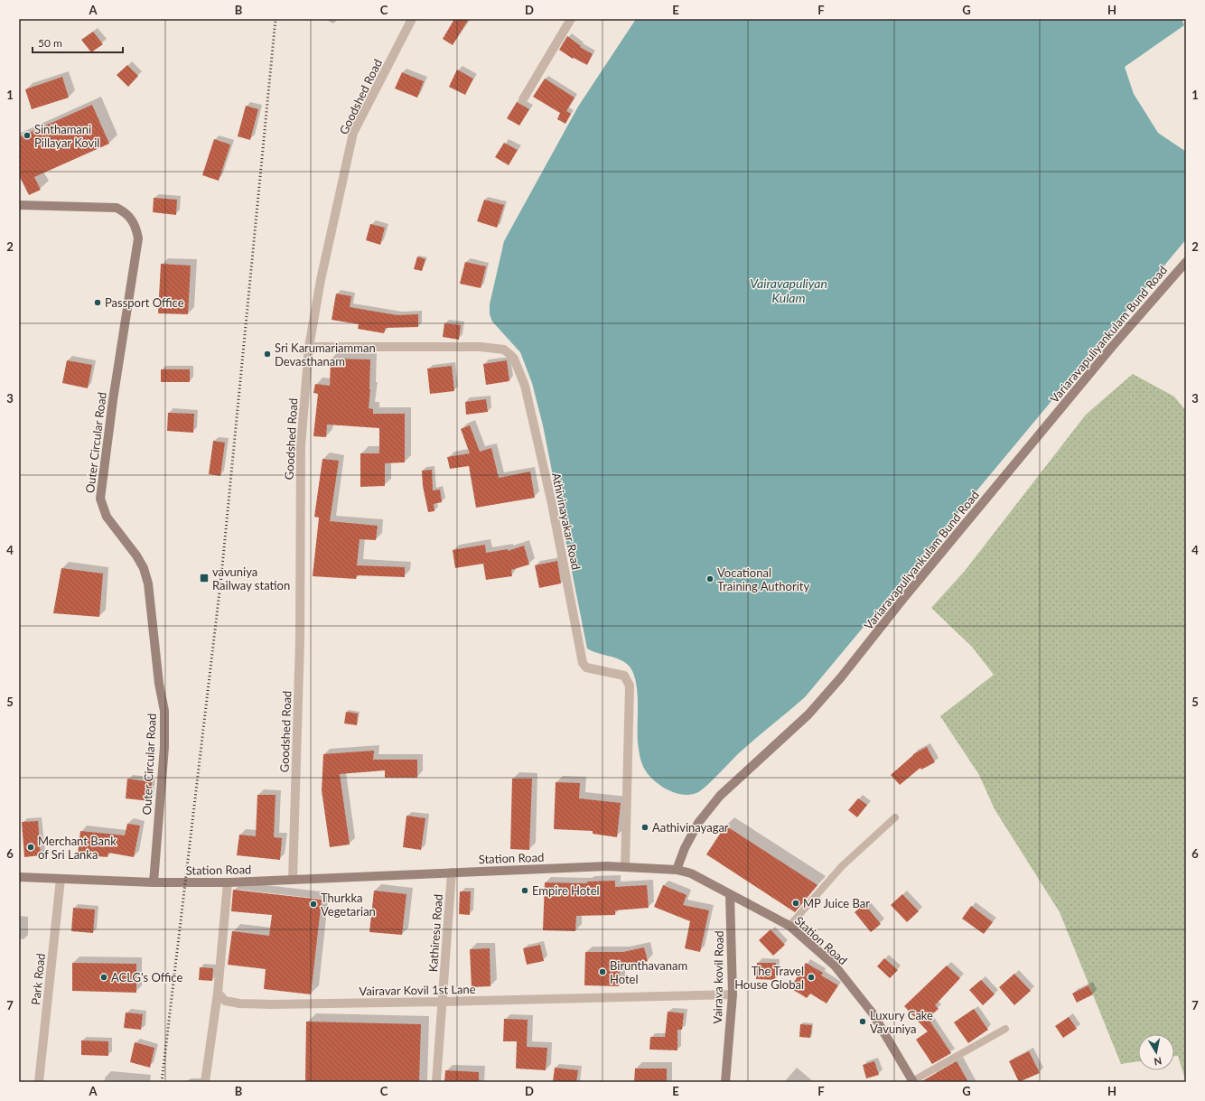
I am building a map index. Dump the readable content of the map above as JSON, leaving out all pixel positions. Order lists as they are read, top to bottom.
{
  "streets": {
    "street": [
      "Goodshed Road",
      "Variaravapuliyankulam Bund Road",
      "Outer Circular Road",
      "Athivinayakar Road",
      "Station Road",
      "Kathiresu Road",
      "Vairava kovil Road",
      "Park Road",
      "Vairavar Kovil 1st Lane"
    ]
  },
  "crossings": [
    ["Goodshed Road", "Athivinayakar Road"],
    ["Goodshed Road", "Station Road"],
    ["Variaravapuliyankulam Bund Road", "Station Road"],
    ["Outer Circular Road", "Station Road"],
    ["Athivinayakar Road", "Station Road"],
    ["Station Road", "Kathiresu Road"],
    ["Station Road", "Vairava kovil Road"],
    ["Station Road", "Park Road"],
    ["Kathiresu Road", "Vairavar Kovil 1st Lane"],
    ["Vairava kovil Road", "Vairavar Kovil 1st Lane"]
  ],
  "water": ["Vairavapuliyan Kulam"],
  "places": {
    "other": [
      "Sinthamani Pillayar Kovil",
      "Passport Office",
      "Sri Karumariamman Devasthanam",
      "Vocational Training Authority",
      "Aathivinayagar",
      "Merchant Bank of Sri Lanka",
      "Empire Hotel",
      "MP Juice Bar",
      "Thurkka Vegetarian",
      "Birunthavanam Hotel",
      "ACLG's Office",
      "The Travel House Global",
      "Luxury Cake Vavuniya"
    ],
    "transit": ["vavuniya Railway station"]
  },
  "scale_bar": "50 m",
  "north": "bottom",
  "grid": {
    "columns": [
      "A",
      "B",
      "C",
      "D",
      "E",
      "F",
      "G",
      "H"
    ],
    "rows": [
      "1",
      "2",
      "3",
      "4",
      "5",
      "6",
      "7"
    ]
  }
}
